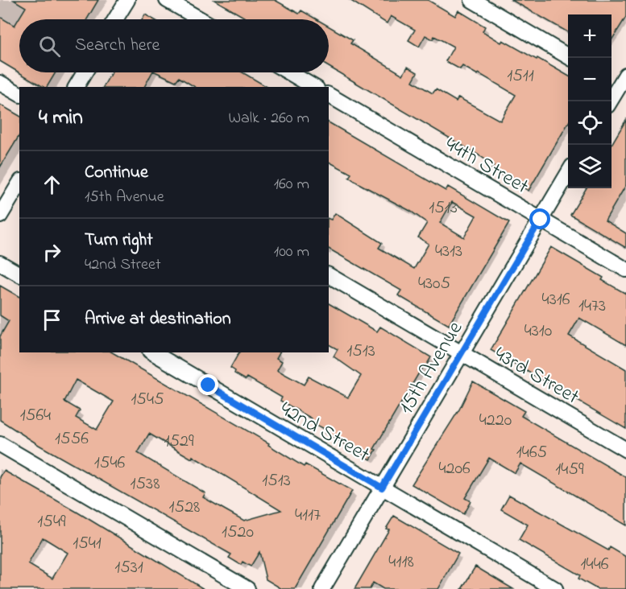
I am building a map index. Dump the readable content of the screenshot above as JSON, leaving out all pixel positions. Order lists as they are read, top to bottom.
{
  "streets": {
    "street": [
      "44th Street",
      "15th Avenue",
      "43rd Street",
      "42nd Street"
    ]
  },
  "crossings": [
    ["44th Street", "15th Avenue"],
    ["15th Avenue", "43rd Street"],
    ["15th Avenue", "42nd Street"]
  ],
  "house_numbers": [
    "1511",
    "1513",
    "4313",
    "4305",
    "4316",
    "1473",
    "4310",
    "1513",
    "1545",
    "1564",
    "4220",
    "1556",
    "1529",
    "1465",
    "1546",
    "4206",
    "1459",
    "1513",
    "1538",
    "1528",
    "4117",
    "1549",
    "1520",
    "1541",
    "4118",
    "1446",
    "1531"
  ],
  "page": {
    "map_buttons": ["+", "−"],
    "search": "Search here",
    "heading": ["4 min", "Walk · 260 m"],
    "list": [
      ["Continue", "15th Avenue", "160 m"],
      ["Turn right", "42nd Street", "100 m"],
      "Arrive at destination"
    ]
  }
}
